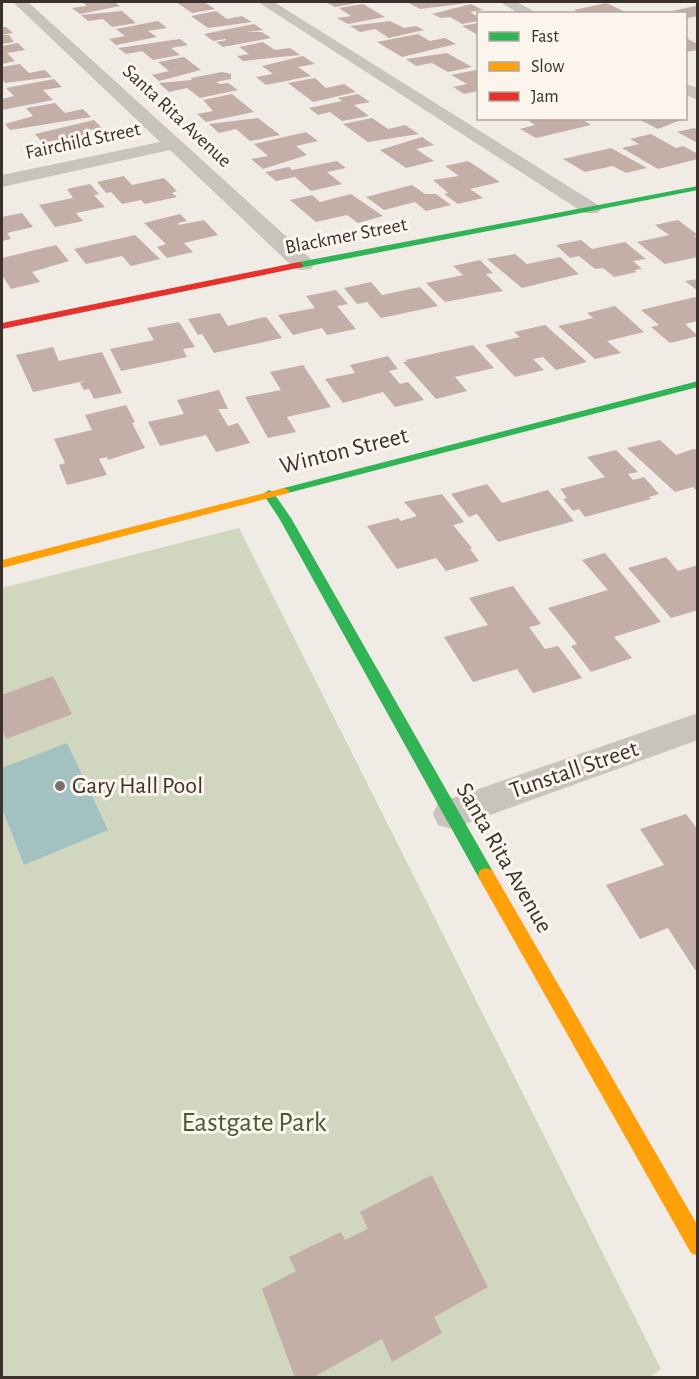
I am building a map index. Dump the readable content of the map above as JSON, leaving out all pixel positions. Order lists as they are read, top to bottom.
{
  "streets": {
    "street": [
      "Santa Rita Avenue",
      "Fairchild Street",
      "Blackmer Street",
      "Winton Street",
      "Tunstall Street"
    ]
  },
  "crossings": [
    ["Santa Rita Avenue", "Fairchild Street"],
    ["Santa Rita Avenue", "Blackmer Street"],
    ["Santa Rita Avenue", "Winton Street"],
    ["Santa Rita Avenue", "Tunstall Street"]
  ],
  "parks": ["Eastgate Park"],
  "places": ["Gary Hall Pool"],
  "legend": ["Fast", "Slow", "Jam"]
}
